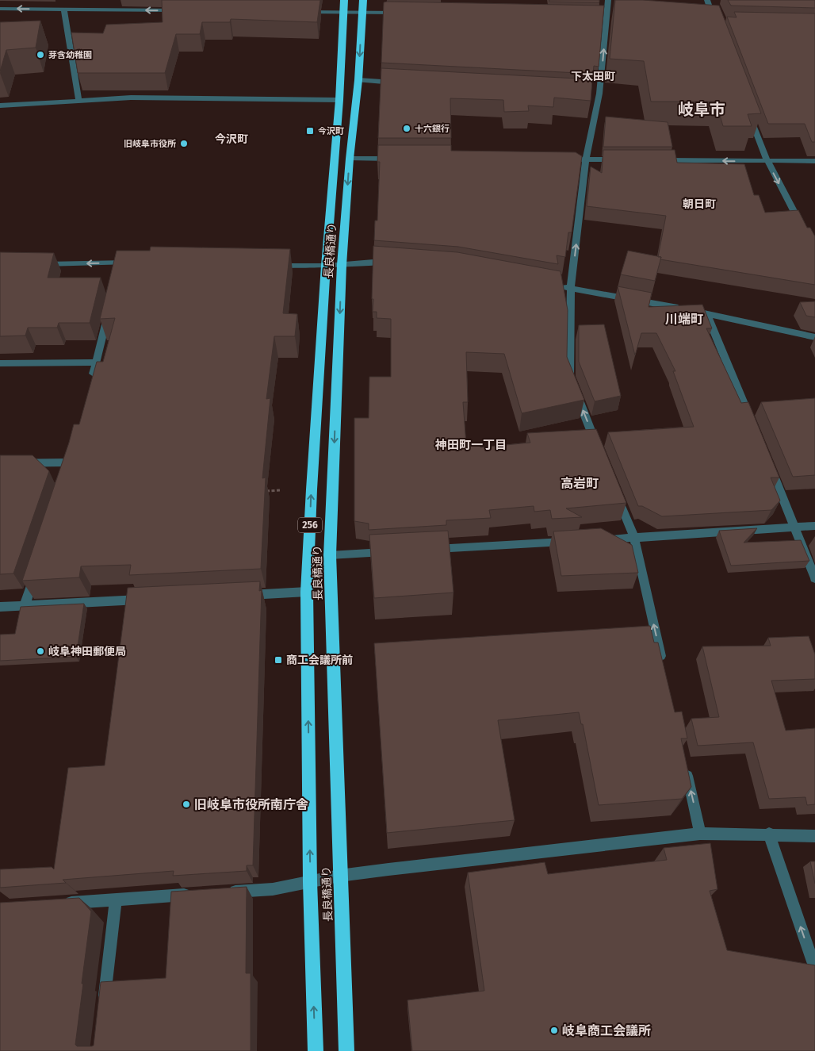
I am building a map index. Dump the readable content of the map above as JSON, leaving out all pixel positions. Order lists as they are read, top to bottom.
{
  "streets": {
    "highway": ["長良橋通り", "256"]
  },
  "districts": [
    "下太田町",
    "岐阜市",
    "今沢町",
    "朝日町",
    "川端町",
    "神田町一丁目",
    "高岩町"
  ],
  "places": {
    "other": [
      "芽含幼稚園",
      "十六銀行",
      "旧岐阜市役所",
      "岐阜神田郵便局",
      "旧岐阜市役所南庁舎",
      "岐阜商工会議所"
    ],
    "transit": ["今沢町", "商工会議所前"]
  }
}
